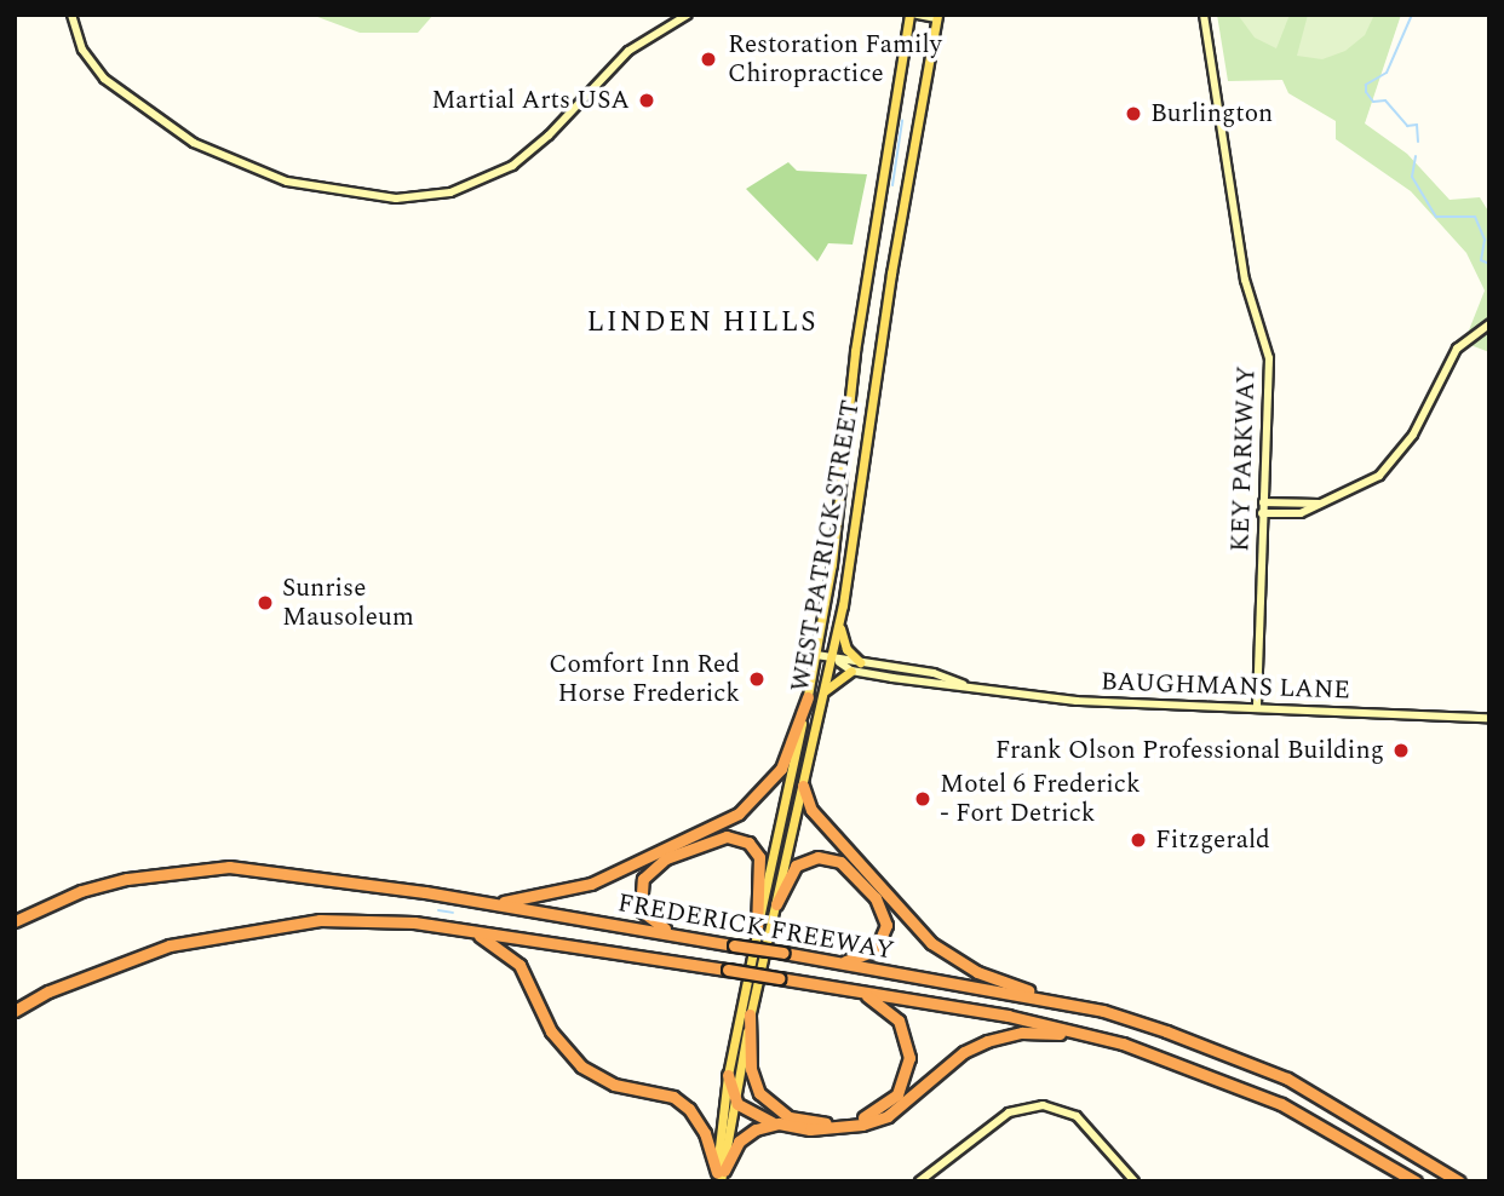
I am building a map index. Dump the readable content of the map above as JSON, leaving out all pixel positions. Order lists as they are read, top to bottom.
{
  "streets": {
    "highway": ["FREDERICK FREEWAY"],
    "main road": ["WEST PATRICK STREET"],
    "street": ["KEY PARKWAY", "BAUGHMANS LANE"]
  },
  "crossings": [
    ["KEY PARKWAY", "BAUGHMANS LANE"],
    ["WEST PATRICK STREET", "BAUGHMANS LANE"]
  ],
  "districts": ["LINDEN HILLS"],
  "places": [
    "Restoration Family Chiropractice",
    "Martial Arts USA",
    "Burlington",
    "Sunrise Mausoleum",
    "Comfort Inn Red Horse Frederick",
    "Frank Olson Professional Building",
    "Motel 6 Frederick - Fort Detrick",
    "Fitzgerald"
  ]
}
